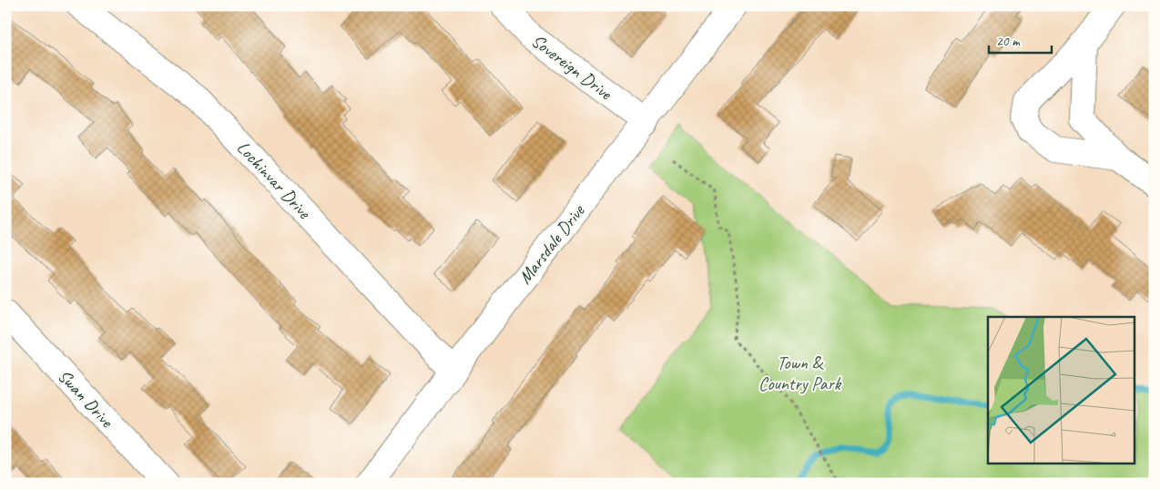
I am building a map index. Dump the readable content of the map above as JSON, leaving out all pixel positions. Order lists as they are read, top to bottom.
{
  "streets": {
    "street": [
      "Sovereign Drive",
      "Lochinvar Drive",
      "Marsdale Drive",
      "Swan Drive"
    ]
  },
  "crossings": [
    ["Sovereign Drive", "Marsdale Drive"],
    ["Lochinvar Drive", "Marsdale Drive"]
  ],
  "parks": ["Town & Country Park"],
  "scale_bar": "20 m"
}
